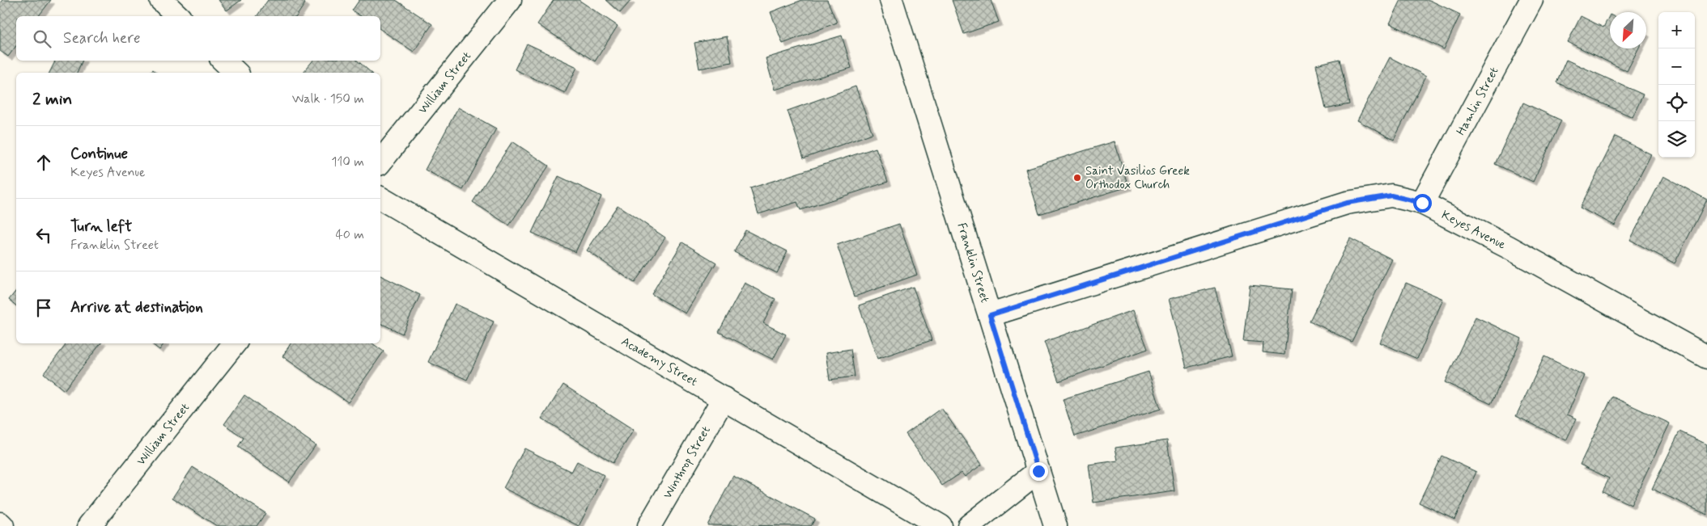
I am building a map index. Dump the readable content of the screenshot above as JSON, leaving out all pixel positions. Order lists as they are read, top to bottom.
{
  "streets": {
    "street": [
      "William Street",
      "Hamlin Street",
      "Keyes Avenue",
      "Franklin Street",
      "Academy Street",
      "Winthrop Street"
    ]
  },
  "crossings": [
    ["Hamlin Street", "Keyes Avenue"],
    ["Keyes Avenue", "Franklin Street"],
    ["Academy Street", "Winthrop Street"]
  ],
  "places": ["Saint Vasilios Greek Orthodox Church"],
  "north": "bottom left",
  "page": {
    "map_buttons": ["+", "−"],
    "search": "Search here",
    "heading": ["2 min", "Walk · 150 m"],
    "list": [
      ["Continue", "Keyes Avenue", "110 m"],
      ["Turn left", "Franklin Street", "40 m"],
      "Arrive at destination"
    ]
  }
}
